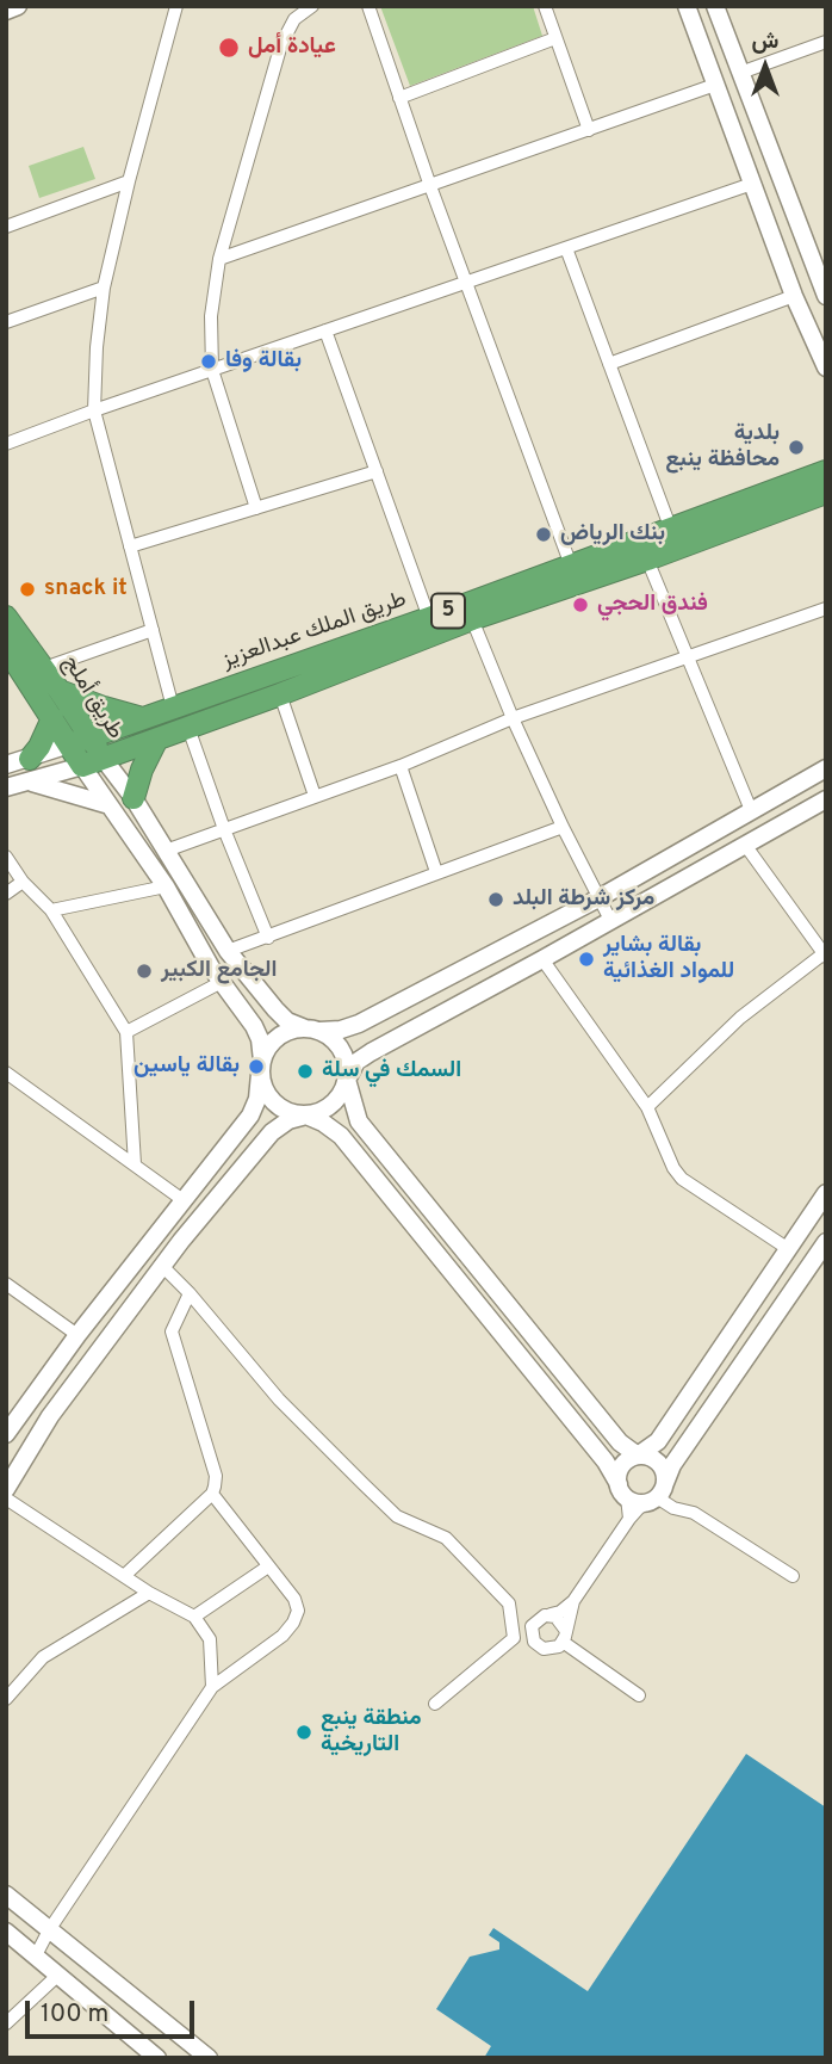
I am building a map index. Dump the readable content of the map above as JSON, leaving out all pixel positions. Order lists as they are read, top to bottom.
{
  "streets": {
    "highway": ["5", "طريق الملك عبدالعزيز", "طريق أملج"]
  },
  "crossings": [
    ["طريق الملك عبدالعزيز", "طريق أملج"]
  ],
  "places": [
    "عيادة أمل",
    "بقالة وفا",
    "بلدية محافظة ينبع",
    "بنك الرياض",
    "snack it",
    "فندق الحجي",
    "مركز شرطة البلد",
    "بقالة بشاير للمواد الغذائية",
    "الجامع الكبير",
    "بقالة ياسين",
    "السمك في سلة",
    "منطقة ينبع التاريخية"
  ],
  "scale_bar": "100 m",
  "north": "top"
}
